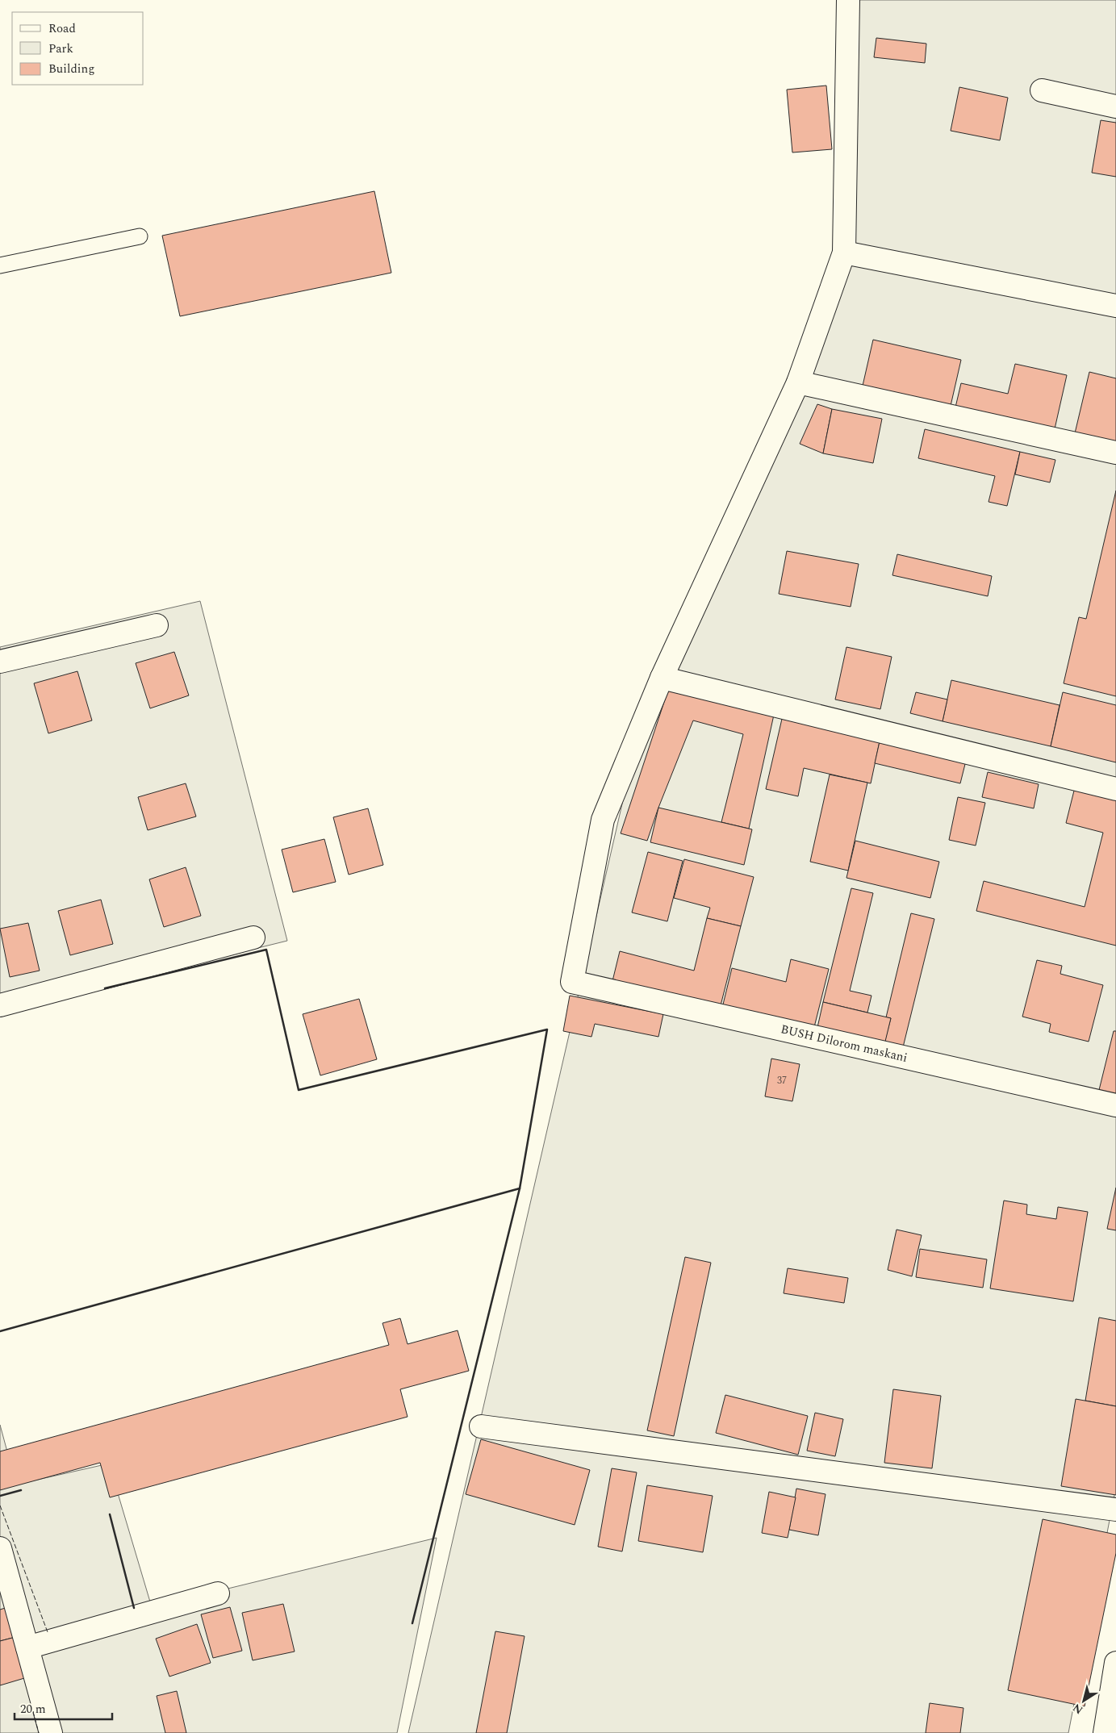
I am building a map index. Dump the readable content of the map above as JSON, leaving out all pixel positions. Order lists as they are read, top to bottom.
{
  "streets": {
    "street": ["BUSH Dilorom maskani"]
  },
  "house_numbers": ["37"],
  "legend": ["Road", "Park", "Building"],
  "scale_bar": "20 m",
  "north": "bottom left"
}
